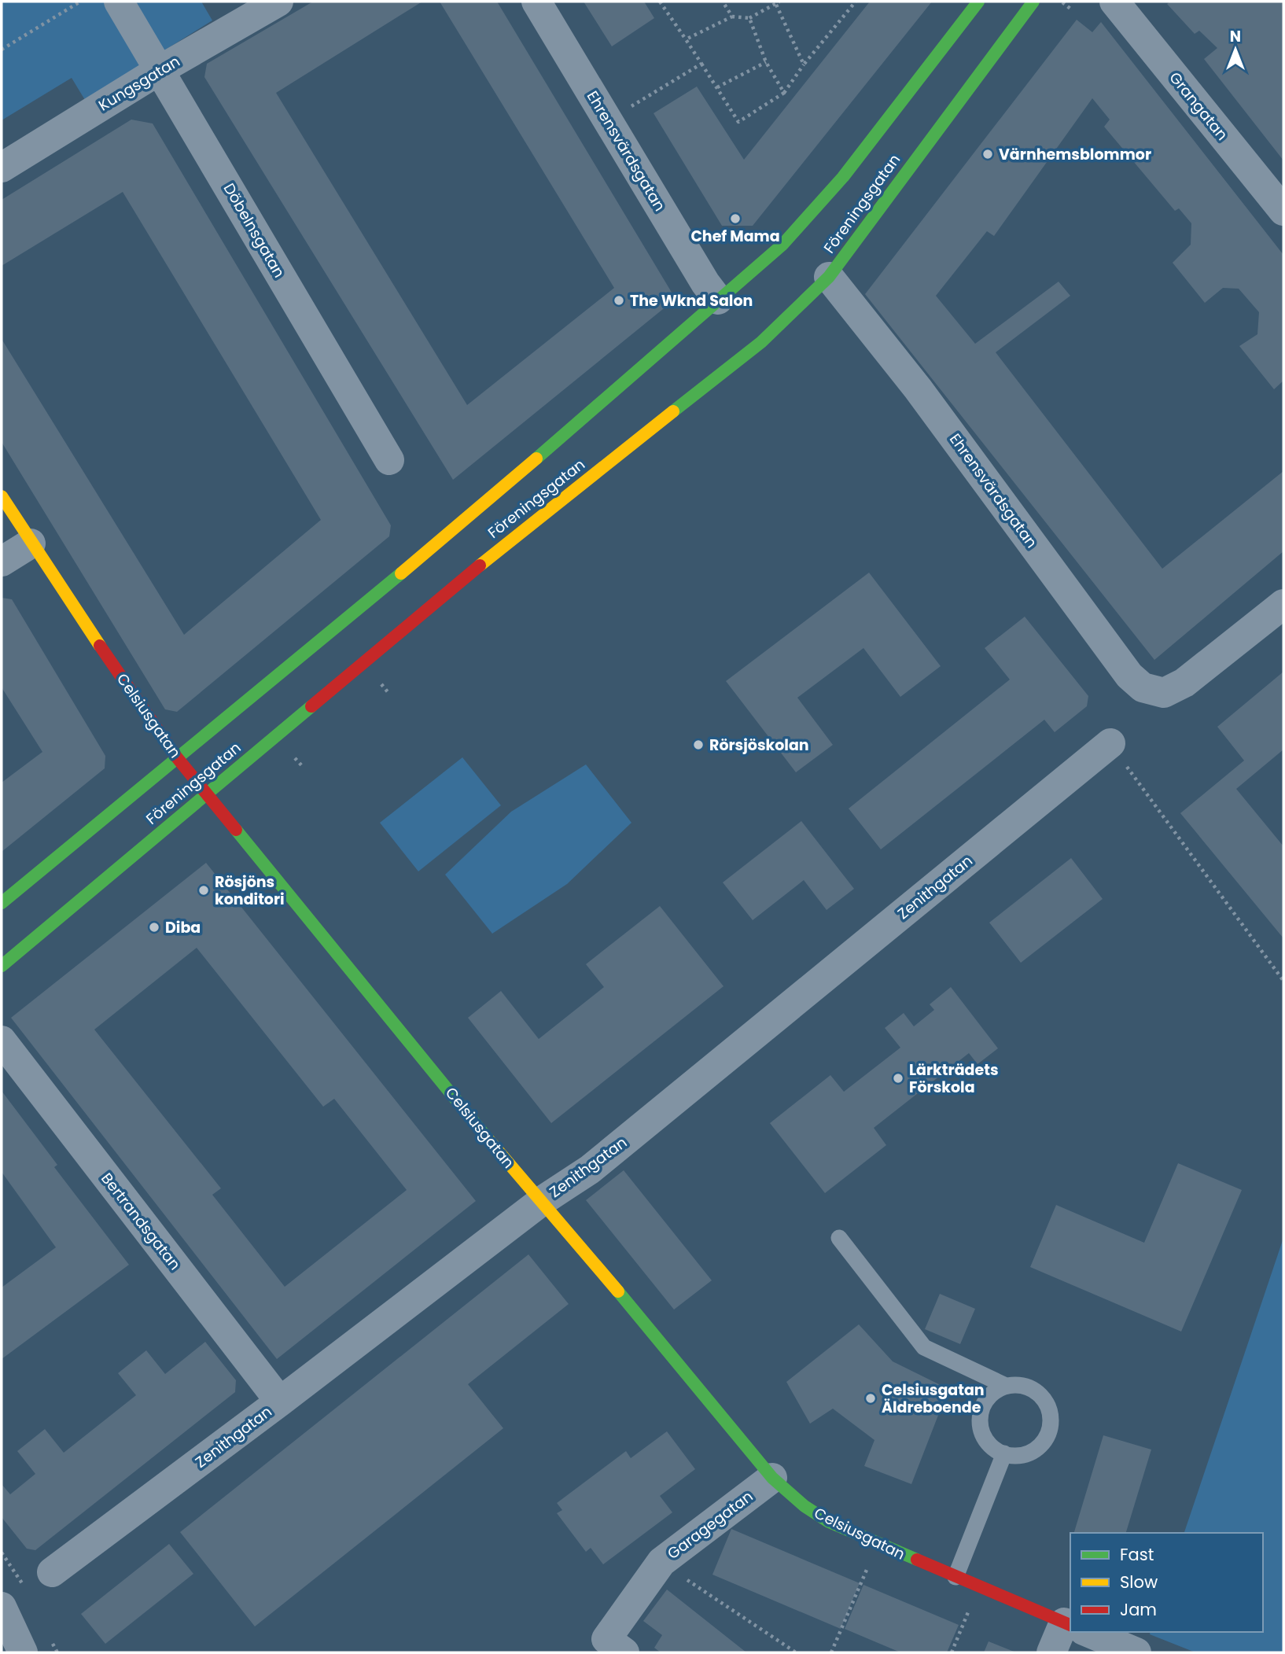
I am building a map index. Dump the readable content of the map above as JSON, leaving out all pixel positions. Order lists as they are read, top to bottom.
{
  "streets": {
    "street": [
      "Kungsgatan",
      "Grangatan",
      "Ehrensvärdsgatan",
      "Föreningsgatan",
      "Döbelnsgatan",
      "Celsiusgatan",
      "Zenithgatan",
      "Bertrandsgatan",
      "Garagegatan"
    ]
  },
  "crossings": [
    ["Kungsgatan", "Döbelnsgatan"],
    ["Ehrensvärdsgatan", "Föreningsgatan"],
    ["Föreningsgatan", "Celsiusgatan"],
    ["Celsiusgatan", "Zenithgatan"],
    ["Celsiusgatan", "Garagegatan"],
    ["Zenithgatan", "Bertrandsgatan"]
  ],
  "places": [
    "Värnhemsblommor",
    "Chef Mama",
    "The Wknd Salon",
    "Rörsjöskolan",
    "Rösjöns konditori",
    "Diba",
    "Lärkträdets Förskola",
    "Celsiusgatan Äldreboende"
  ],
  "legend": ["Fast", "Slow", "Jam"],
  "north": "top"
}
